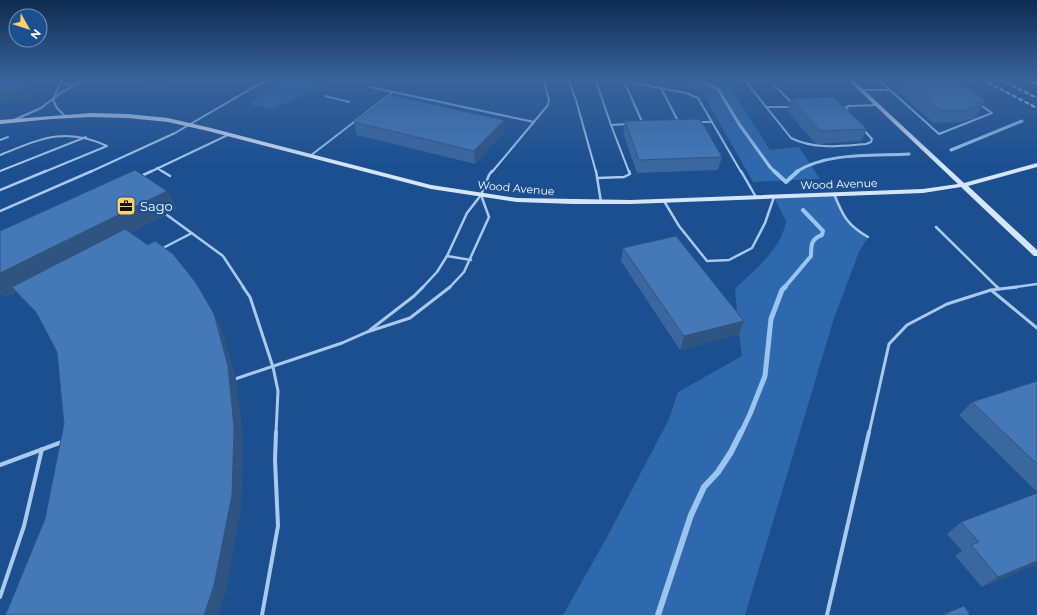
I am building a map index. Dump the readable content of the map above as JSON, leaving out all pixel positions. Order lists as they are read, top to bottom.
{
  "streets": {
    "street": ["Wood Avenue"]
  },
  "places": {
    "office": ["Sago"]
  },
  "north": "bottom right"
}
